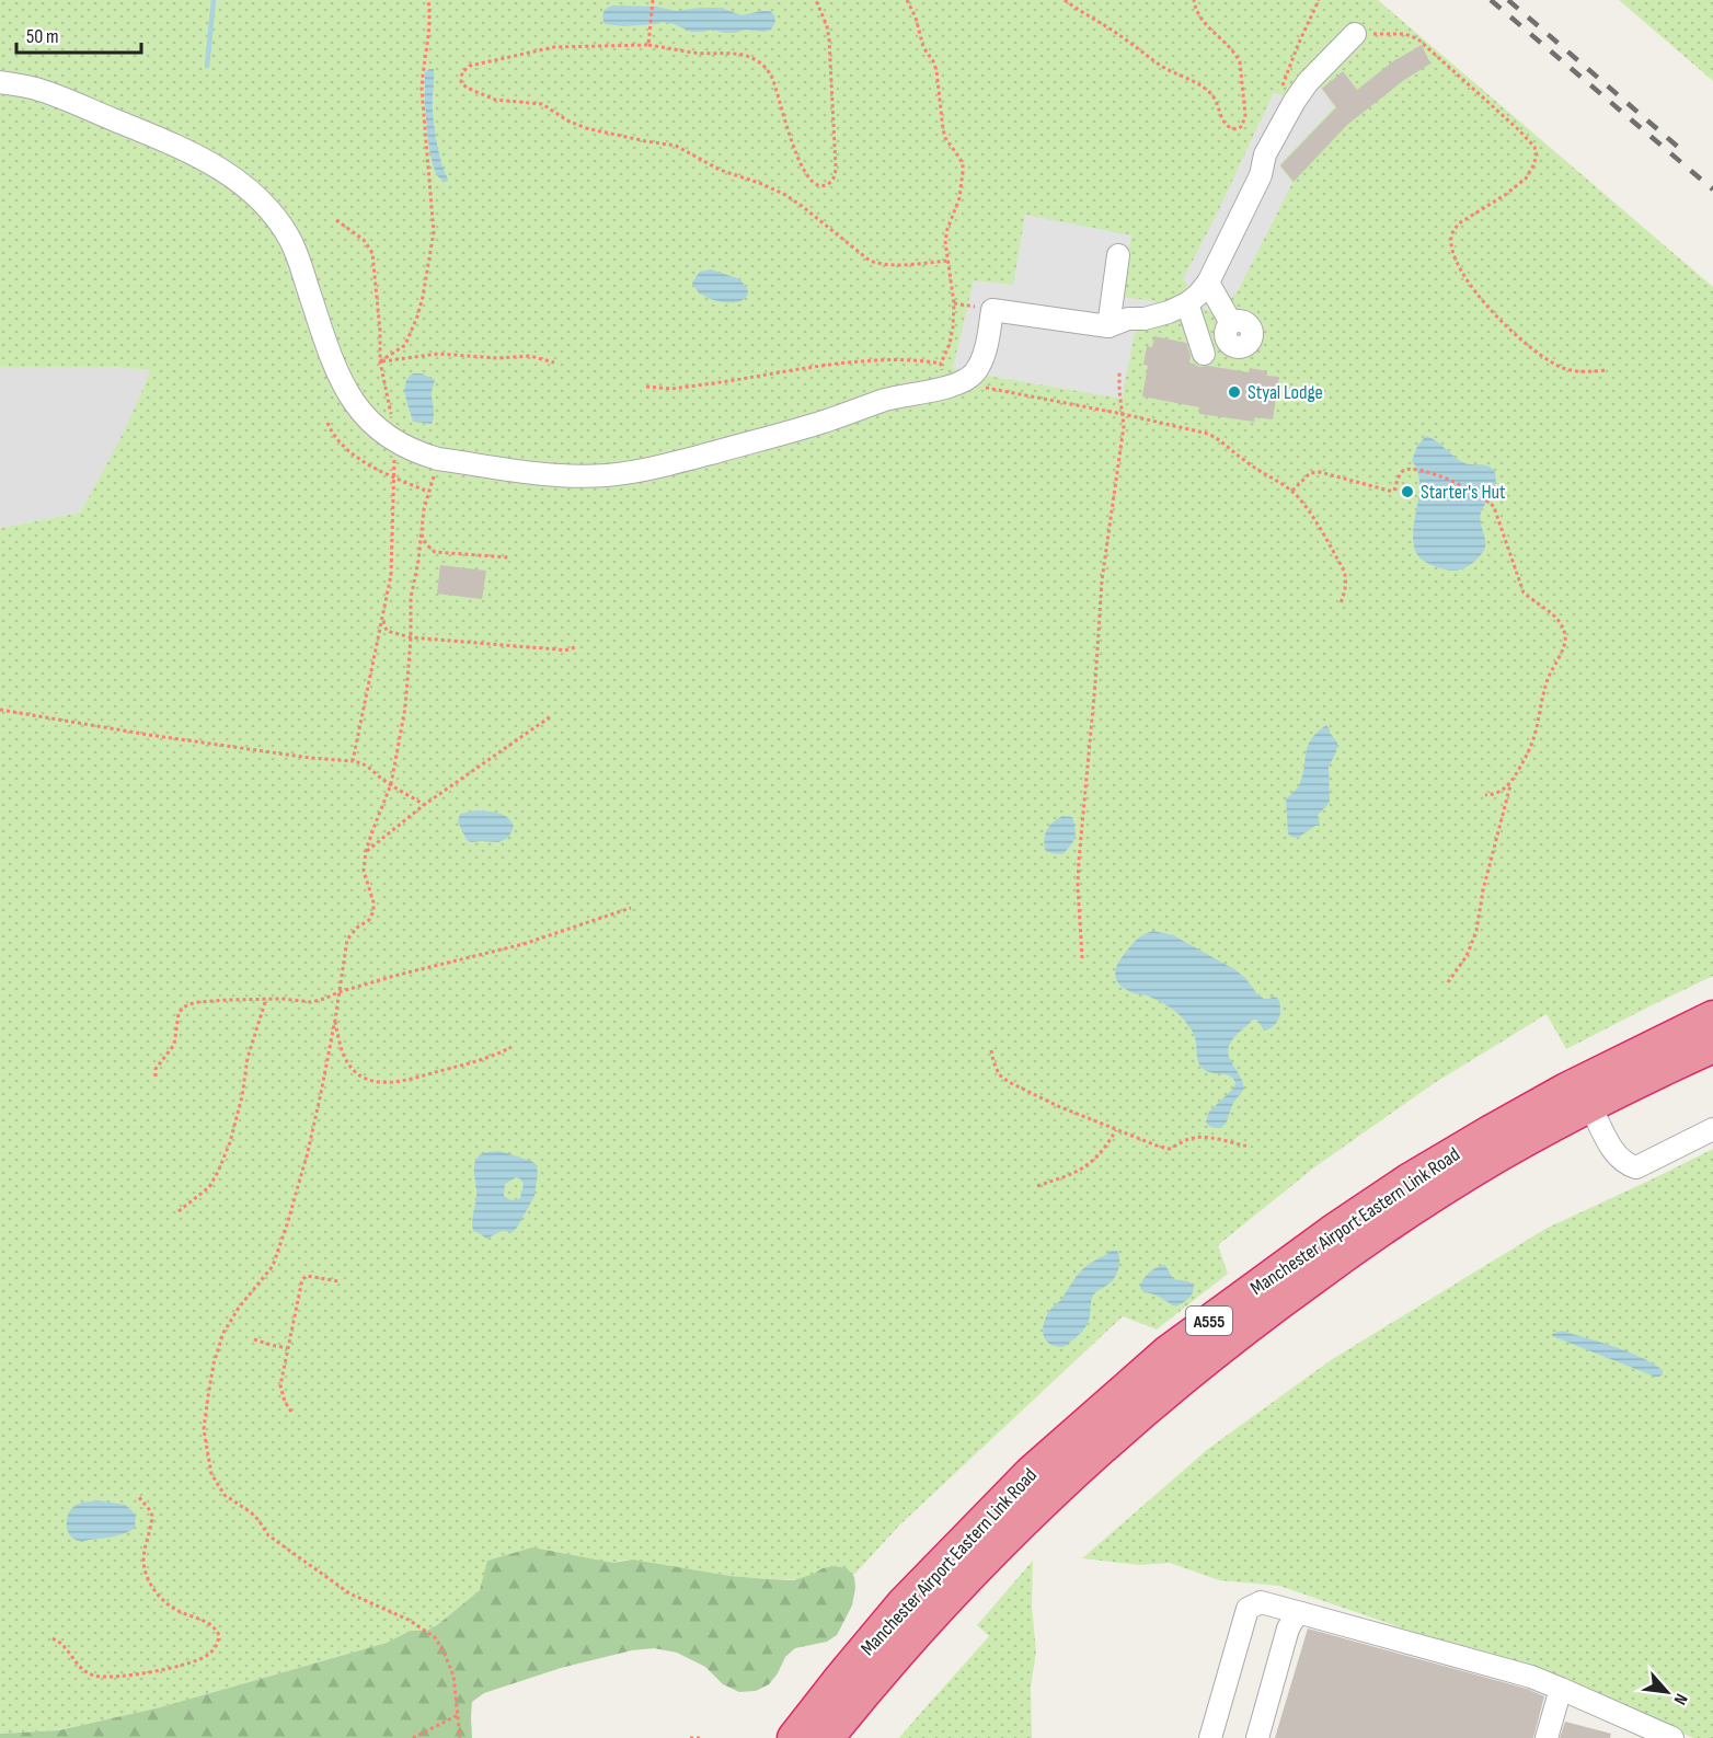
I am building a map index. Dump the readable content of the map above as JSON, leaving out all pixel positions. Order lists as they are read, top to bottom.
{
  "streets": {
    "highway": ["Manchester Airport Eastern Link Road", "A555"]
  },
  "places": ["Styal Lodge", "Starter's Hut"],
  "scale_bar": "50 m",
  "north": "bottom right"
}
